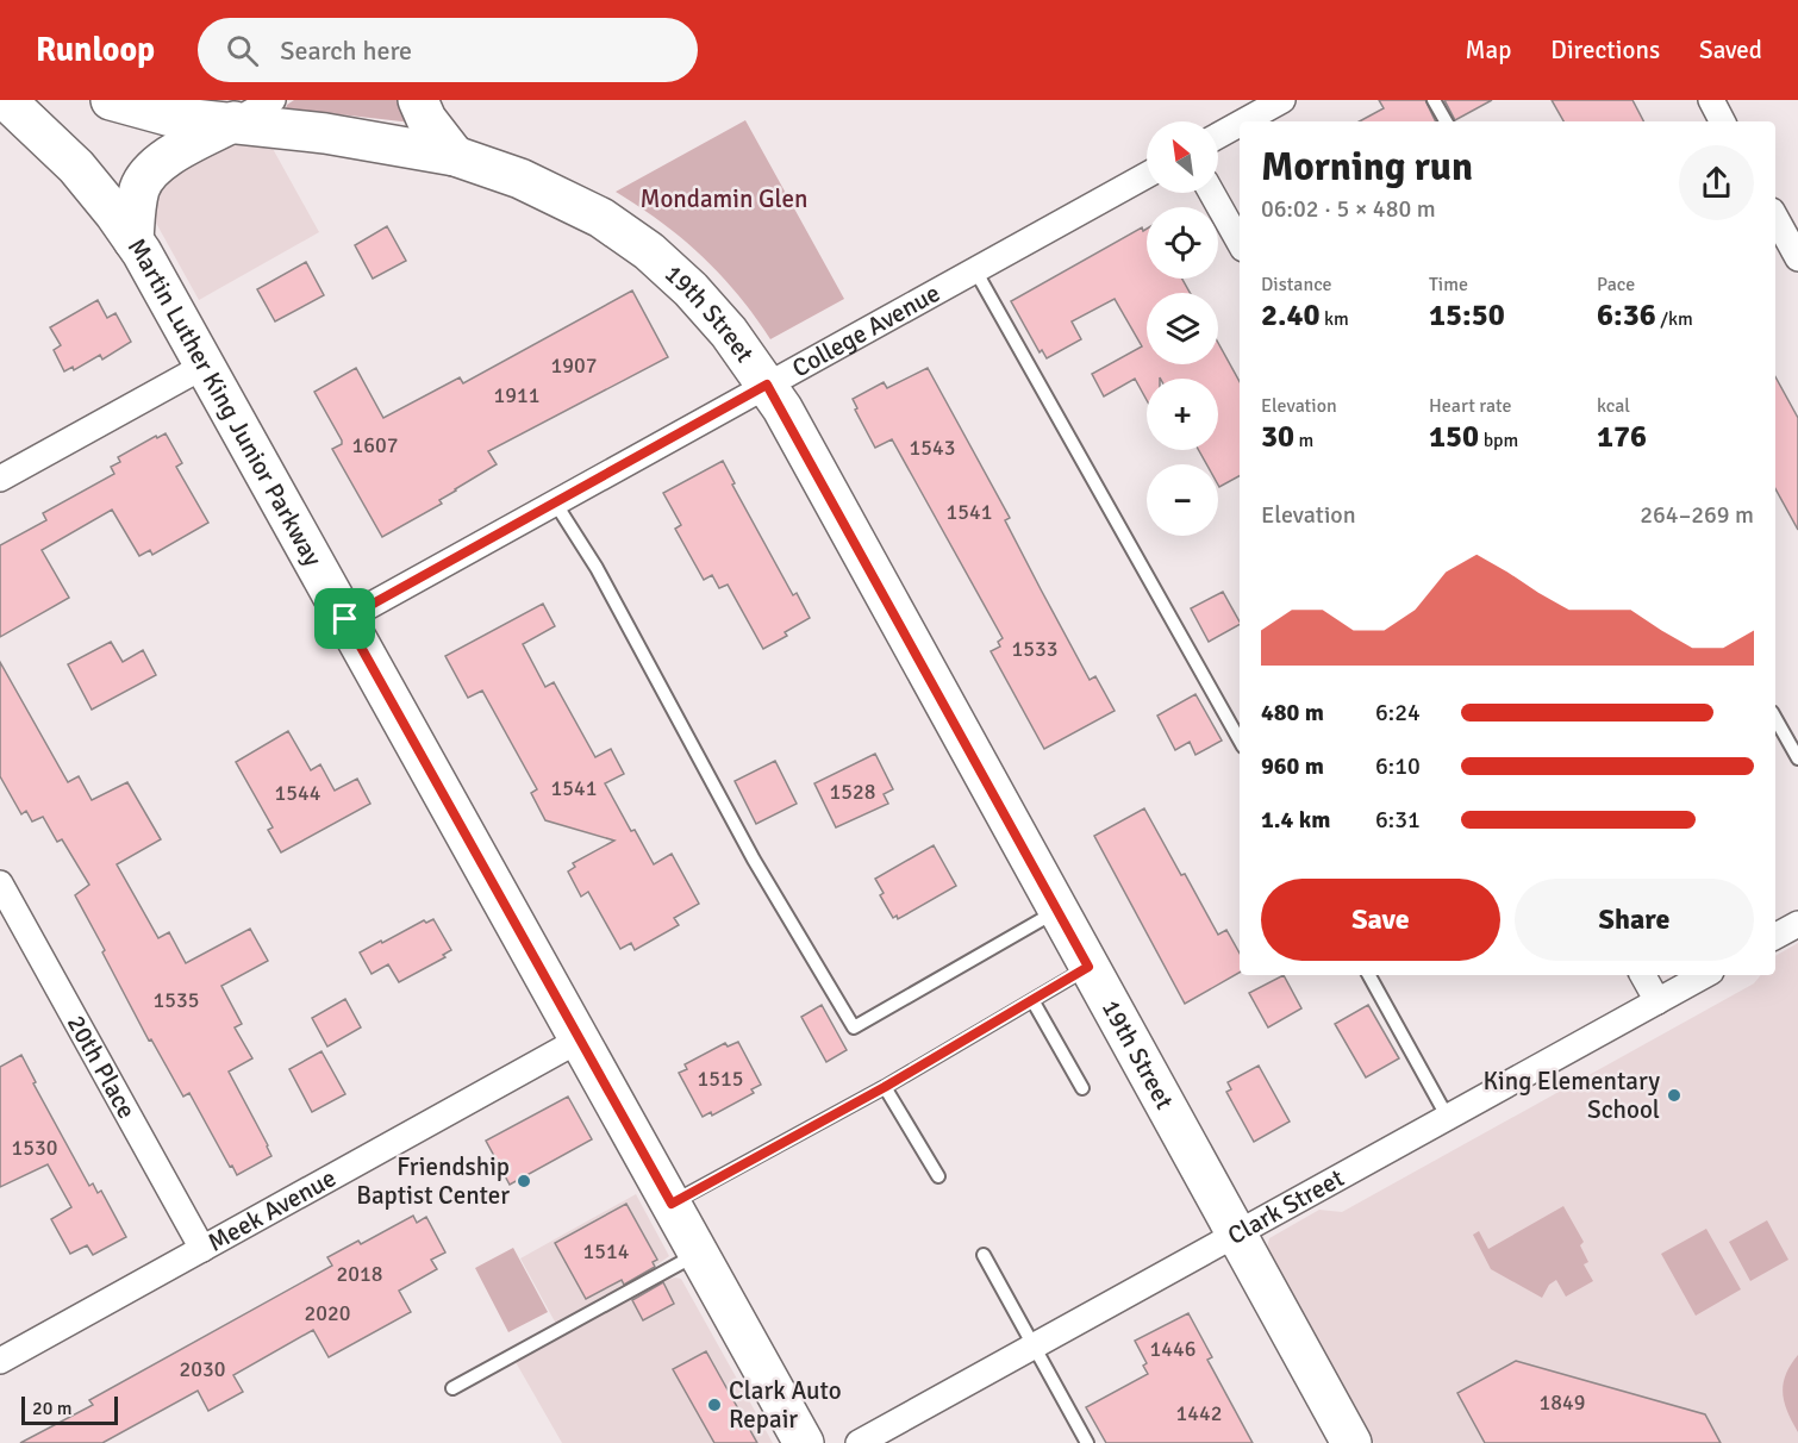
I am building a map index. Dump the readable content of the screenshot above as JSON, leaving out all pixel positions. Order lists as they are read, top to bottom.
{
  "streets": {
    "main road": ["19th Street", "Martin Luther King Junior Parkway"],
    "street": [
      "College Avenue",
      "20th Place",
      "Clark Street",
      "Meek Avenue"
    ]
  },
  "crossings": [
    ["19th Street", "College Avenue"],
    ["19th Street", "Clark Street"],
    ["College Avenue", "Martin Luther King Junior Parkway"],
    ["Martin Luther King Junior Parkway", "Meek Avenue"],
    ["20th Place", "Meek Avenue"]
  ],
  "parks": ["Mondamin Glen"],
  "places": ["King Elementary School", "Friendship Baptist Center", "Clark Auto Repair"],
  "house_numbers": [
    "1907",
    "1911",
    "1607",
    "1543",
    "1541",
    "1533",
    "1541",
    "1528",
    "1544",
    "1535",
    "1515",
    "1530",
    "1514",
    "2018",
    "2020",
    "1446",
    "2030",
    "1849",
    "1442"
  ],
  "scale_bar": "20 m",
  "north": "top left",
  "page": {
    "header": "Runloop",
    "search": "Search here",
    "nav": ["Map", "Directions", "Saved"],
    "map_buttons": ["+", "−"],
    "heading": ["Morning run", "06:02 · 5 × 480 m"],
    "stats": [
      ["Distance", "2.40 km"],
      ["Time", "15:50"],
      ["Pace", "6:36 /km"],
      ["Elevation", "30 m"],
      ["Heart rate", "150 bpm"],
      ["kcal", "176"]
    ],
    "chart": ["Elevation", "264–269 m"],
    "list": [
      {
        "name": "480 m",
        "note": "6:24"
      },
      {
        "name": "960 m",
        "note": "6:10"
      },
      {
        "name": "1.4 km",
        "note": "6:31"
      }
    ],
    "buttons": ["Save", "Share"],
    "scale": "20 m"
  }
}
